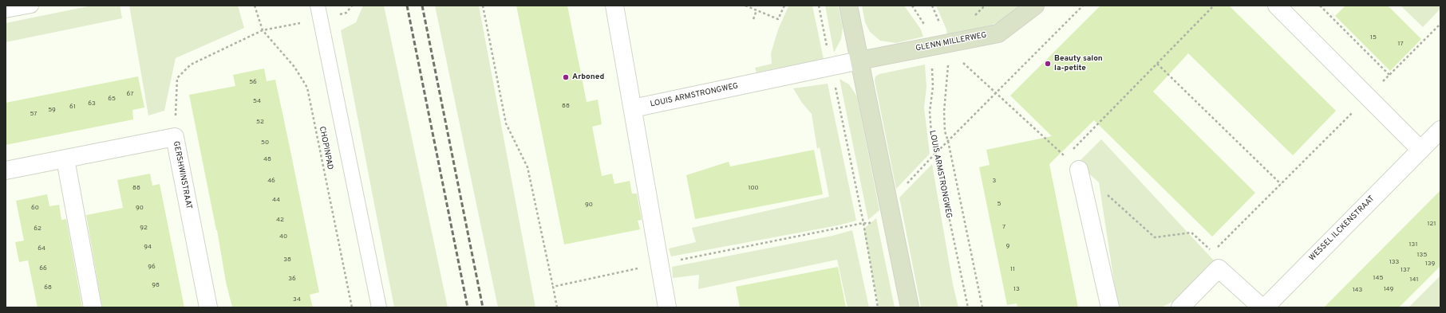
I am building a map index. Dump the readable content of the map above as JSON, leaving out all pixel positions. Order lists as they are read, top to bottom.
{
  "streets": {
    "street": [
      "GLENN MILLERWEG",
      "LOUIS ARMSTRONGWEG",
      "GERSHWINSTRAAT",
      "WESSEL ILCKENSTRAAT"
    ],
    "path": ["CHOPINPAD"]
  },
  "crossings": [
    ["GLENN MILLERWEG", "LOUIS ARMSTRONGWEG"]
  ],
  "places": ["Beauty salon la-petite", "Arboned"],
  "house_numbers": [
    "15",
    "17",
    "56",
    "67",
    "65",
    "54",
    "63",
    "88",
    "61",
    "59",
    "57",
    "52",
    "50",
    "48",
    "46",
    "3",
    "88",
    "100",
    "44",
    "5",
    "90",
    "60",
    "90",
    "42",
    "121",
    "7",
    "92",
    "62",
    "40",
    "131",
    "9",
    "94",
    "64",
    "135",
    "38",
    "133",
    "139",
    "96",
    "66",
    "11",
    "137",
    "145",
    "36",
    "141",
    "98",
    "68",
    "13",
    "149",
    "143",
    "34"
  ]
}
